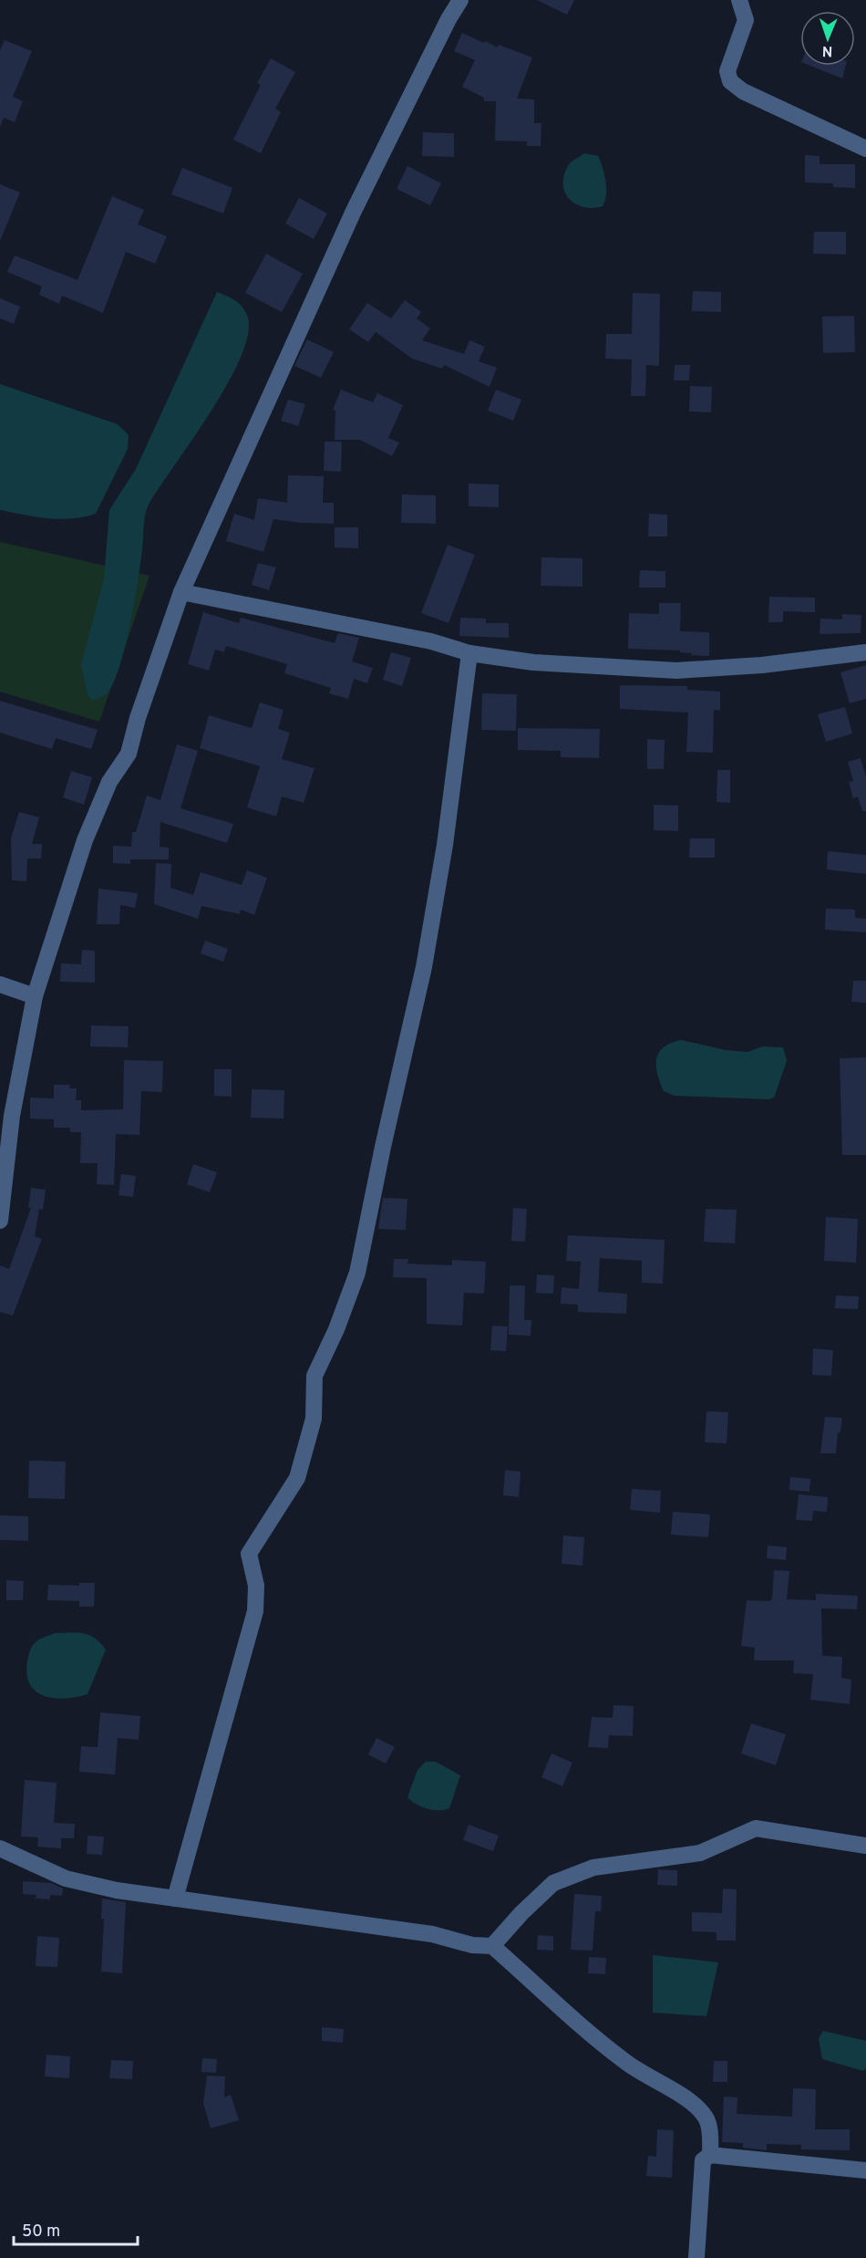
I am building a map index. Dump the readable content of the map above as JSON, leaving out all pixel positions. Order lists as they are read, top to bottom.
{
  "scale_bar": "50 m",
  "north": "bottom"
}
